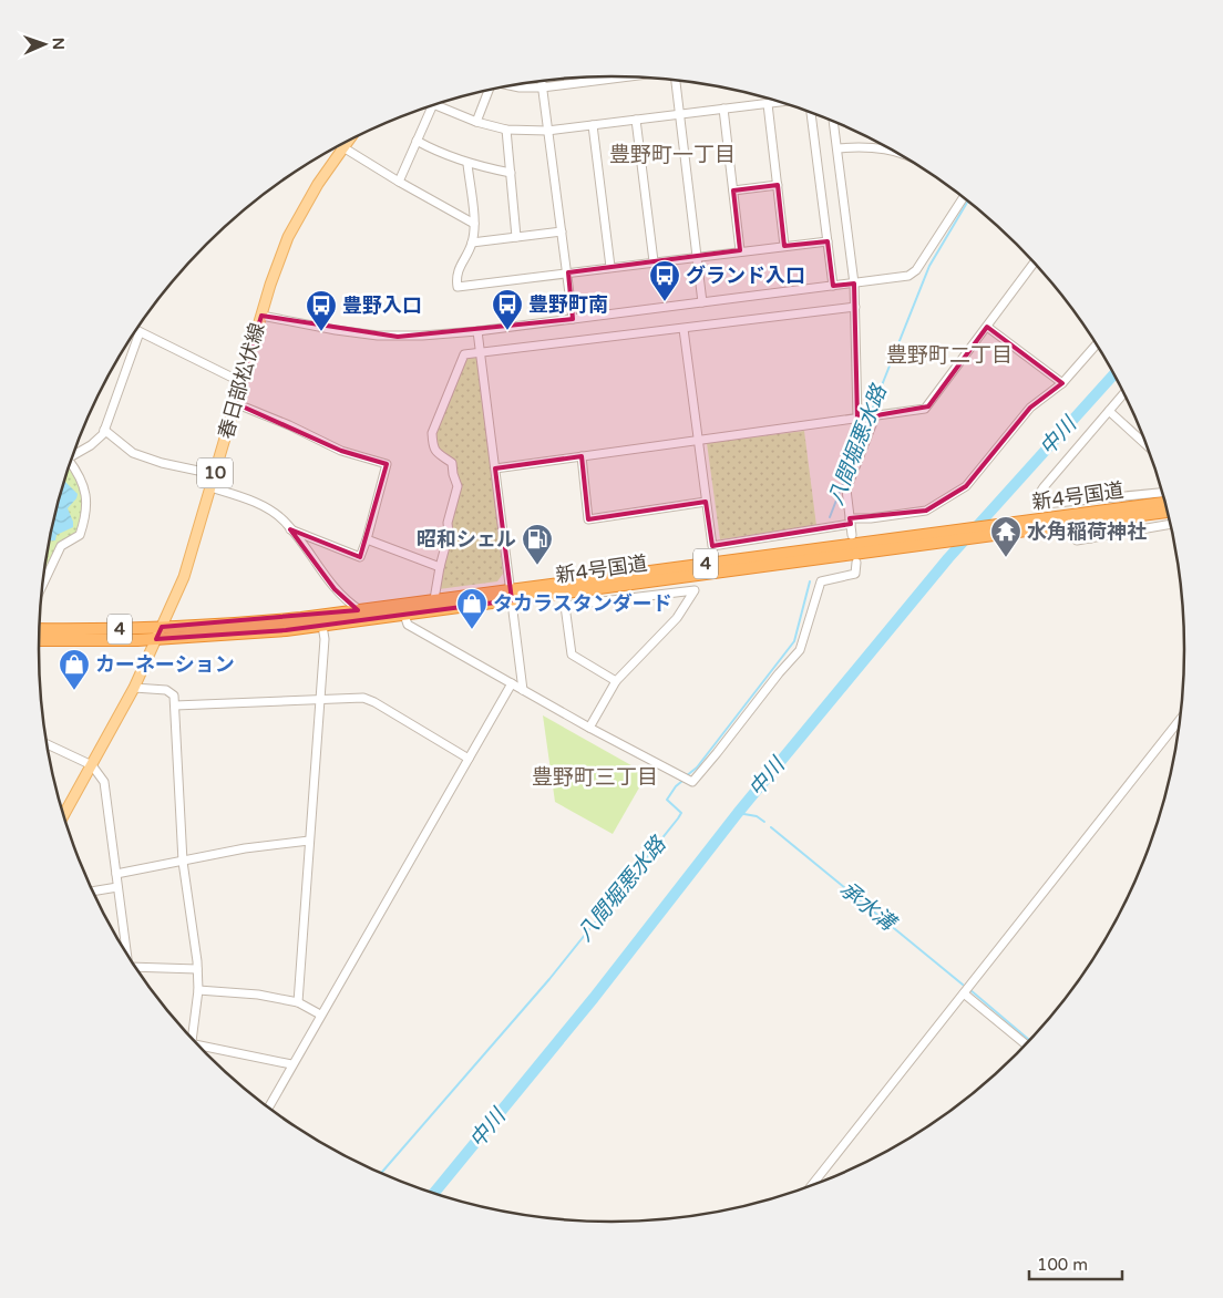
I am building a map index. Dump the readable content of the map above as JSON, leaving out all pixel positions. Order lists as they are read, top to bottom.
{
  "streets": {
    "highway": ["新4号国道", "4"],
    "main road": ["春日部松伏線", "10"]
  },
  "crossings": [
    ["春日部松伏線", "新4号国道"]
  ],
  "districts": ["豊野町一丁目", "豊野町二丁目", "豊野町三丁目"],
  "water": ["中川", "八間堀悪水路", "承水溝"],
  "places": {
    "bus stop": ["グランド入口", "豊野町南", "豊野入口"],
    "temple": ["水角稲荷神社"],
    "fuel station": ["昭和シェル"],
    "shop": ["タカラスタンダード", "カーネーション"]
  },
  "scale_bar": "100 m",
  "north": "right"
}
